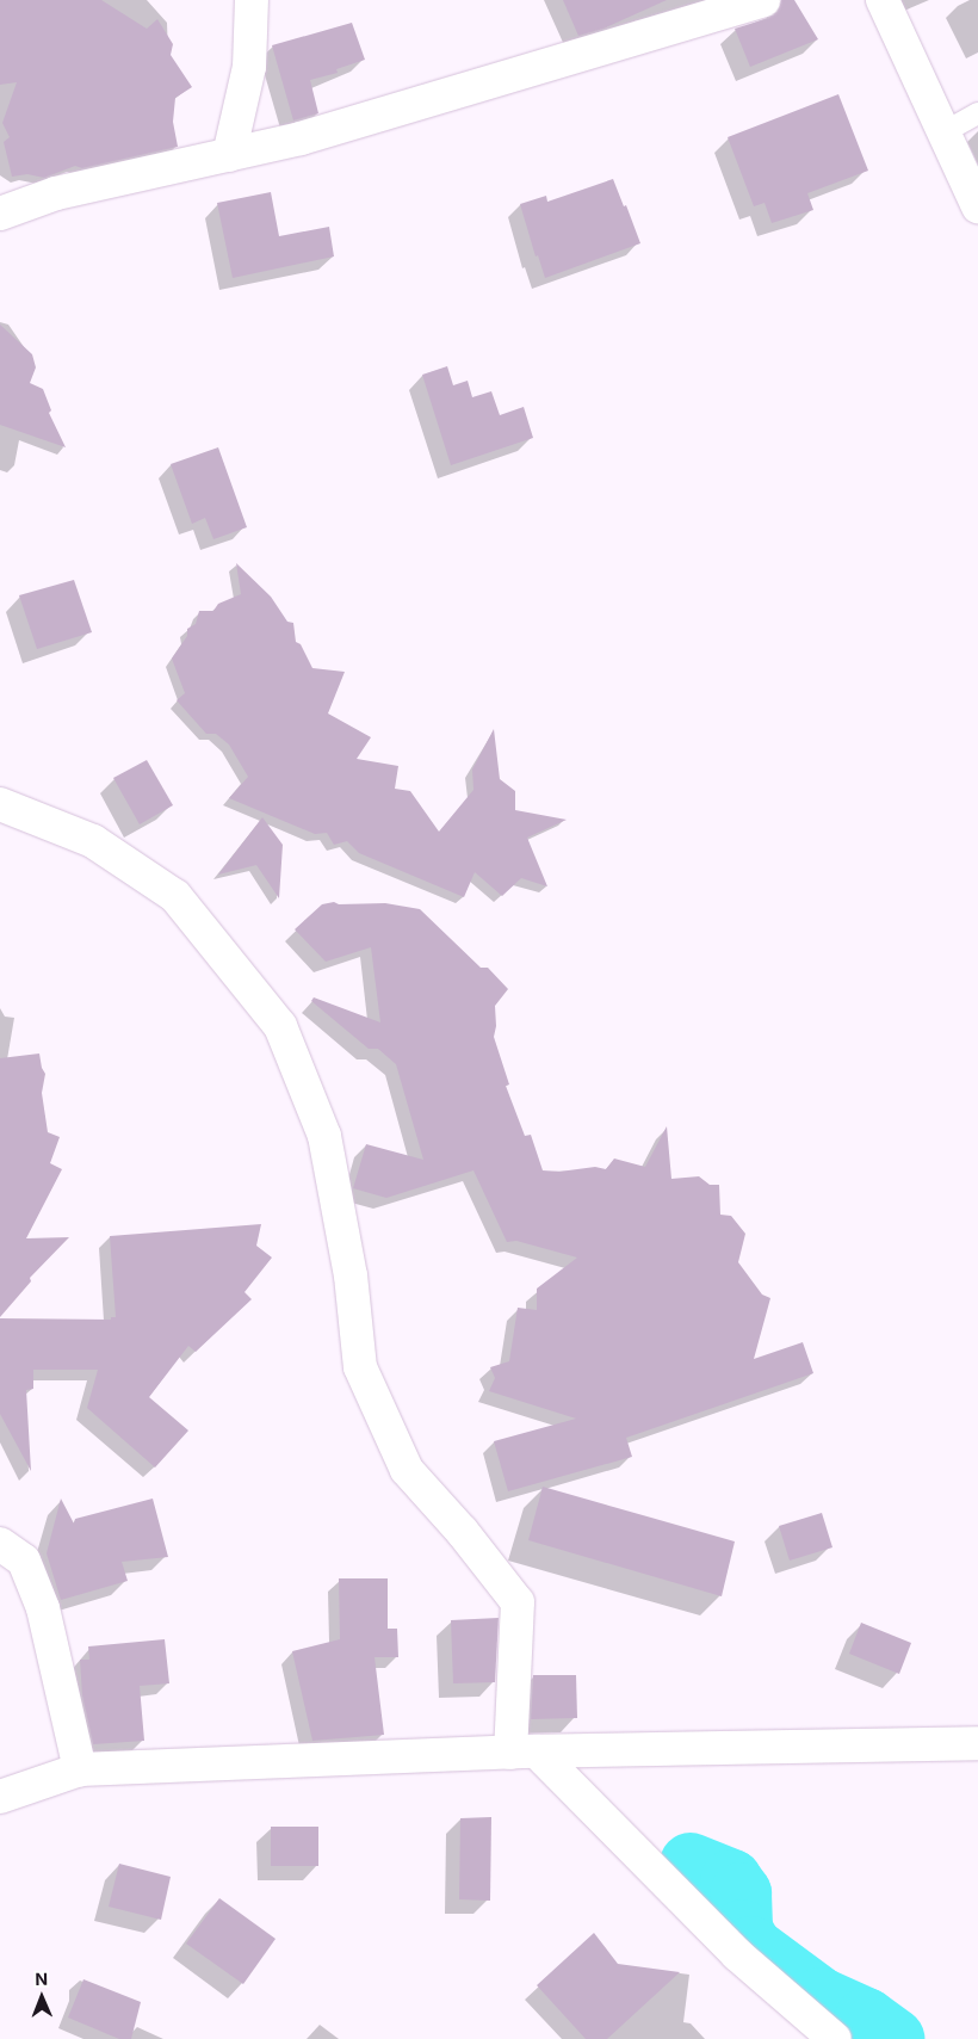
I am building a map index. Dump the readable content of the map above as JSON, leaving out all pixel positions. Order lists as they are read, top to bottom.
{
  "north": "top"
}
